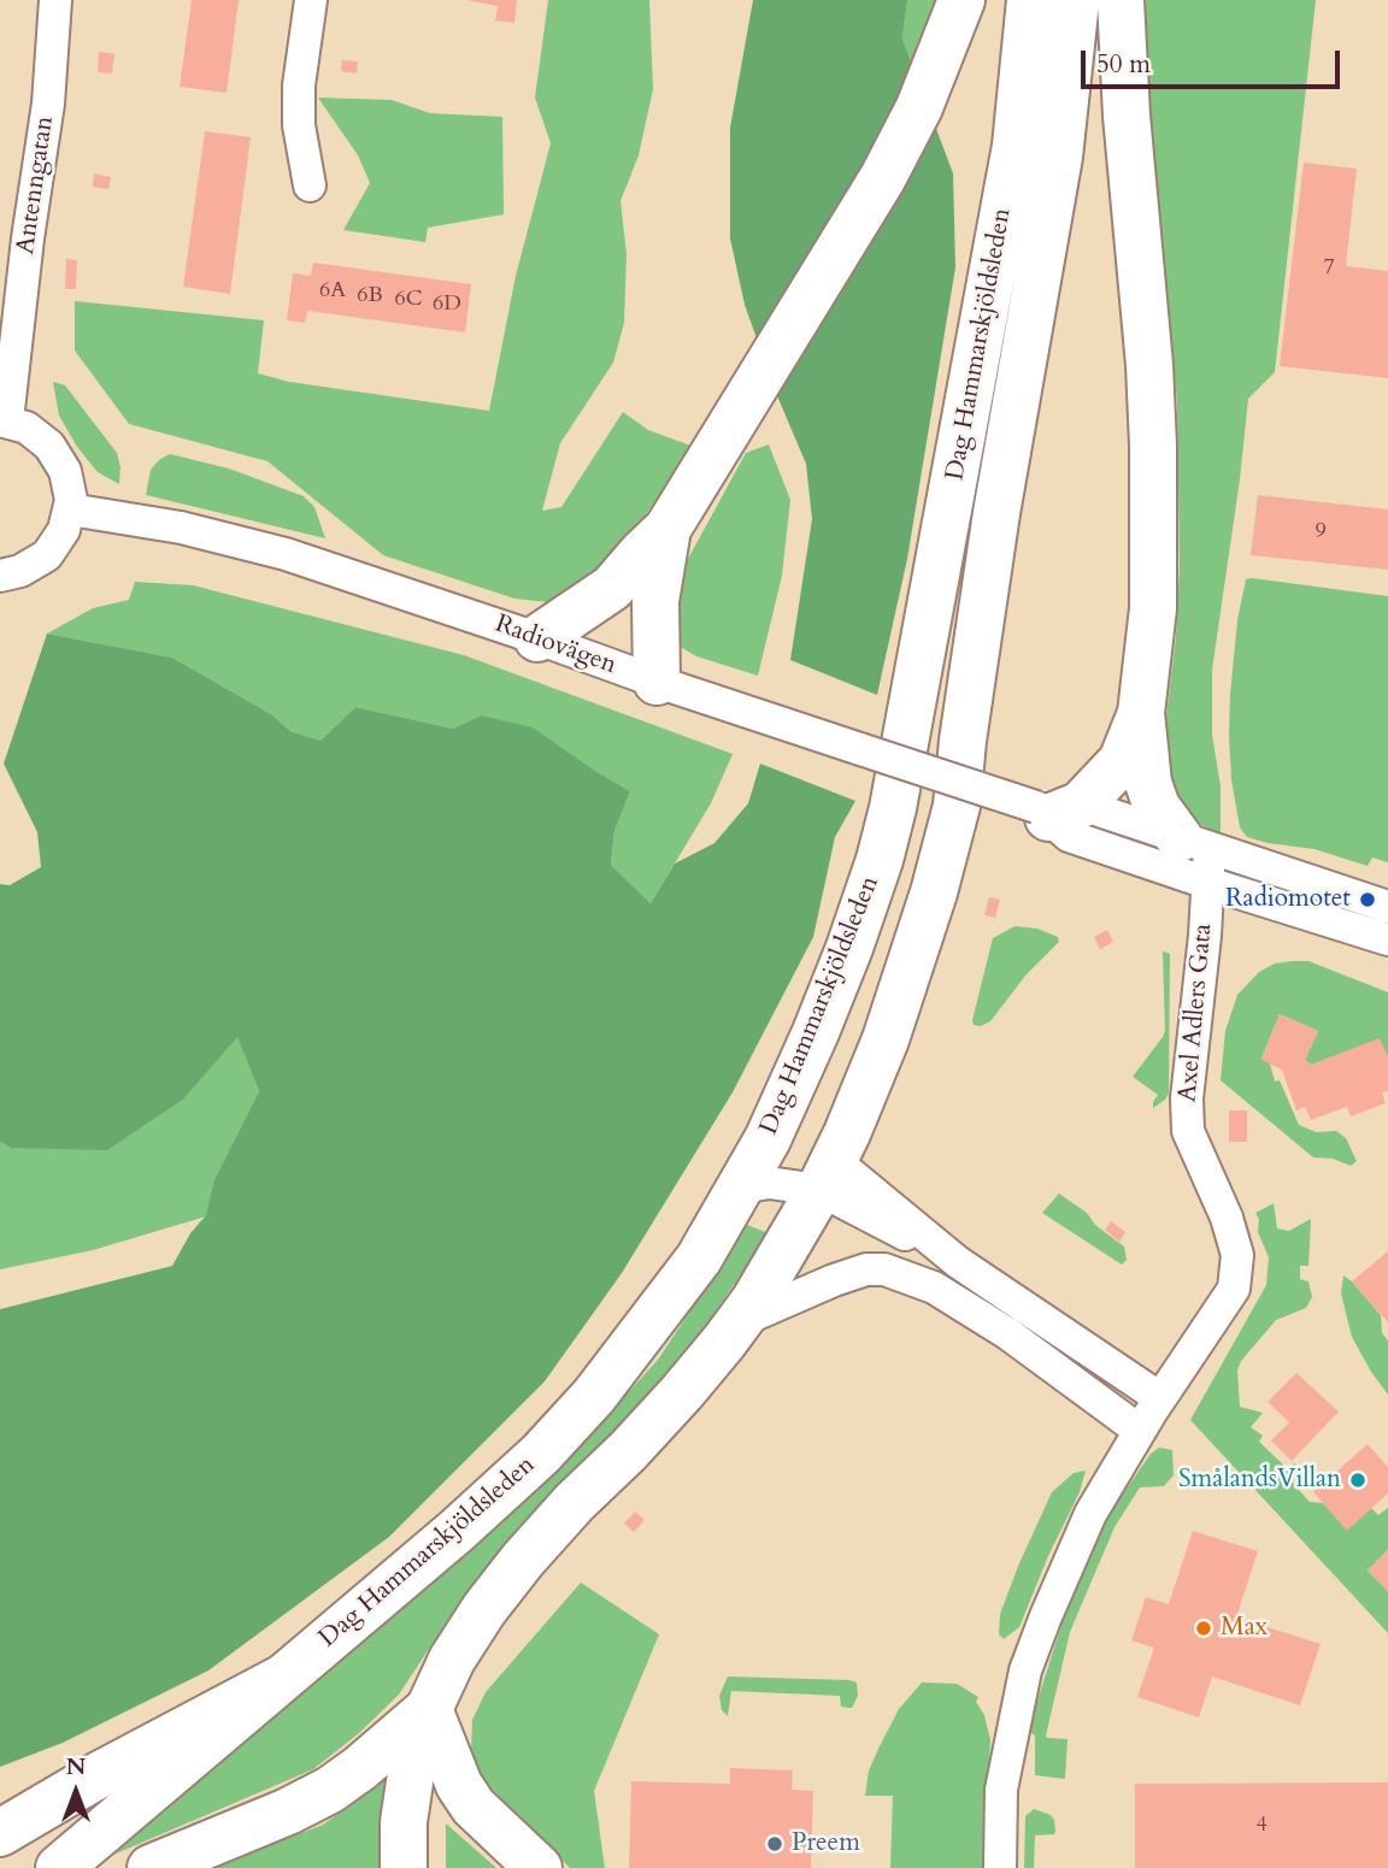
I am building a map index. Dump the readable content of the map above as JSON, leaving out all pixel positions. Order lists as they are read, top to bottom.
{
  "streets": {
    "main road": ["Dag Hammarskjöldsleden"],
    "street": ["Antenngatan", "Radiovägen", "Axel Adlers Gata"]
  },
  "places": [
    "Radiomotet",
    "SmålandsVillan",
    "Max",
    "Preem"
  ],
  "house_numbers": [
    "7",
    "6A",
    "6B",
    "6C",
    "6D",
    "9",
    "4"
  ],
  "scale_bar": "50 m",
  "north": "top"
}
